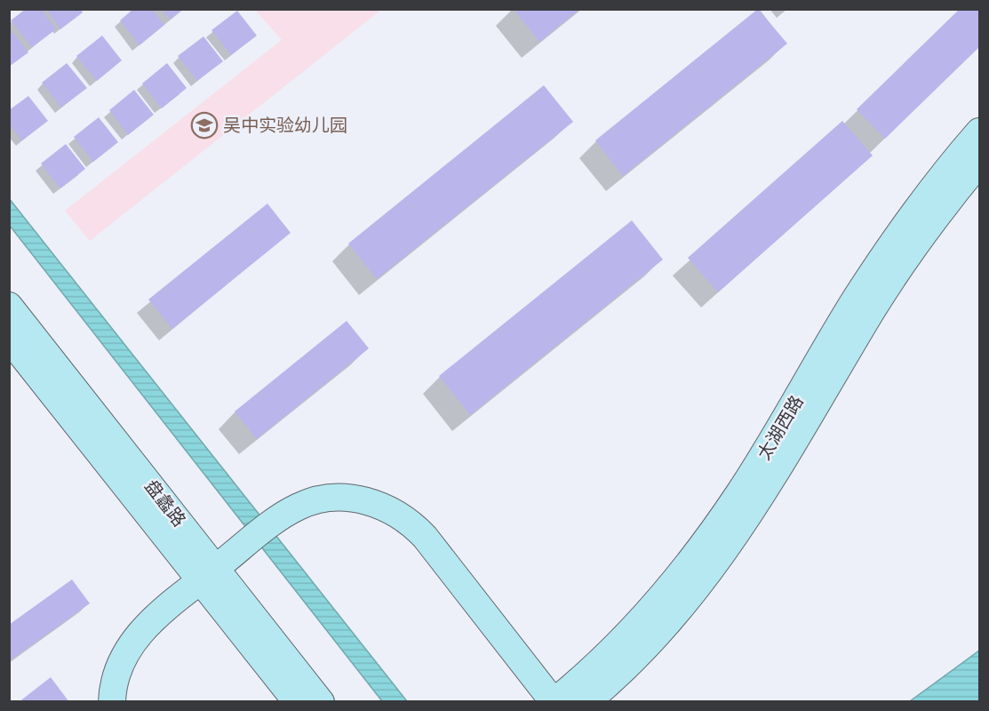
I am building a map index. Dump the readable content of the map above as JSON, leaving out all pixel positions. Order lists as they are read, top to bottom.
{
  "streets": {
    "main road": ["太湖西路", "盘蠡路"]
  },
  "places": {
    "school or university": ["吴中实验幼儿园"]
  }
}
